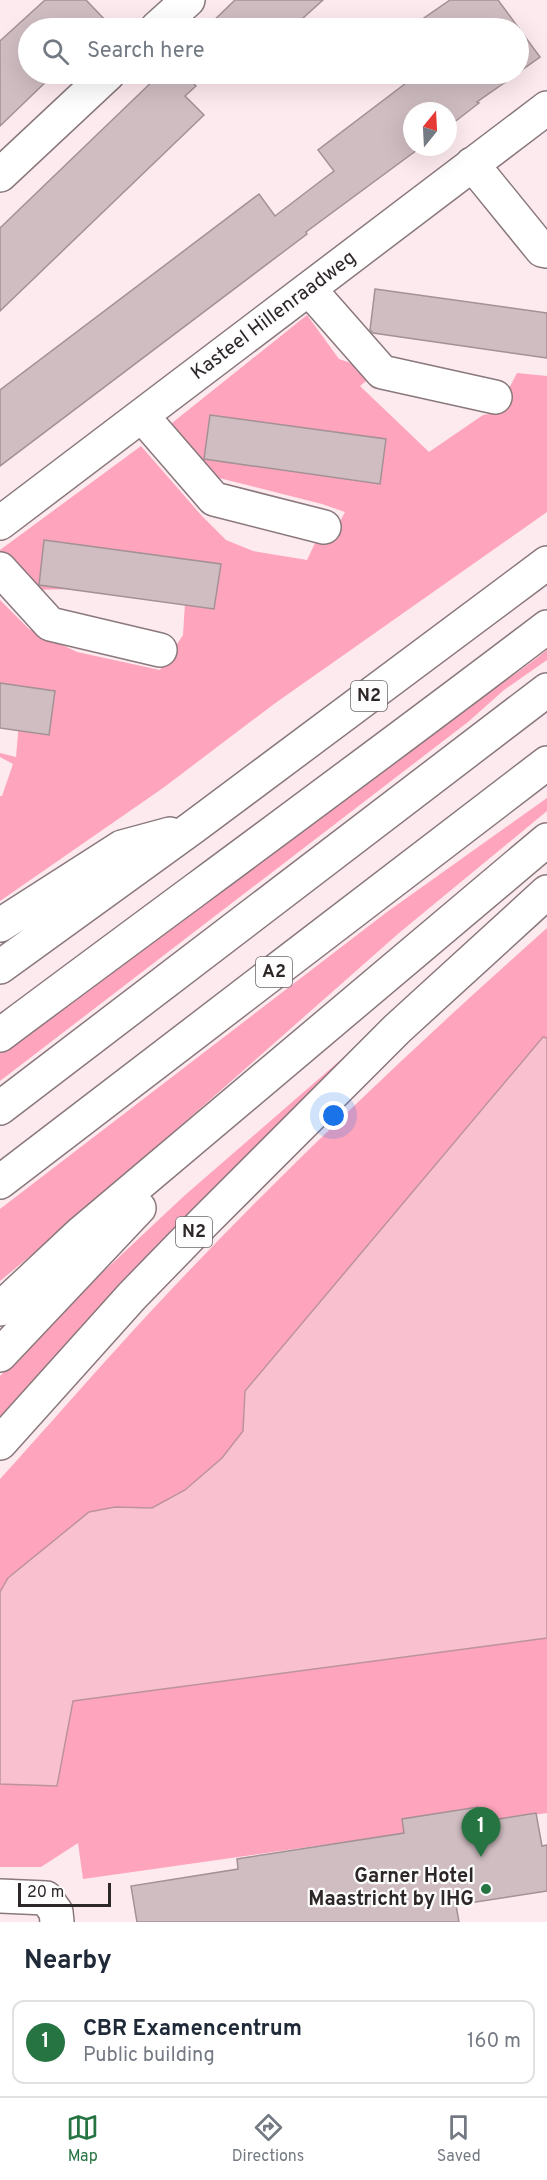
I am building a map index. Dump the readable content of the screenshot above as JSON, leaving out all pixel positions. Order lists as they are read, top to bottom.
{
  "streets": {
    "main road": ["Kasteel Hillenraadweg", "N2", "A2"]
  },
  "places": ["Garner Hotel Maastricht by IHG"],
  "scale_bar": "20 m",
  "north": "top",
  "page": {
    "search": "Search here",
    "pins": "1",
    "scale": "20 m",
    "heading": "Nearby",
    "list": [
      {
        "mark": "1",
        "name": "CBR Examencentrum",
        "note": "Public building",
        "value": "160 m"
      }
    ],
    "nav": ["Map", "Directions", "Saved"]
  }
}
